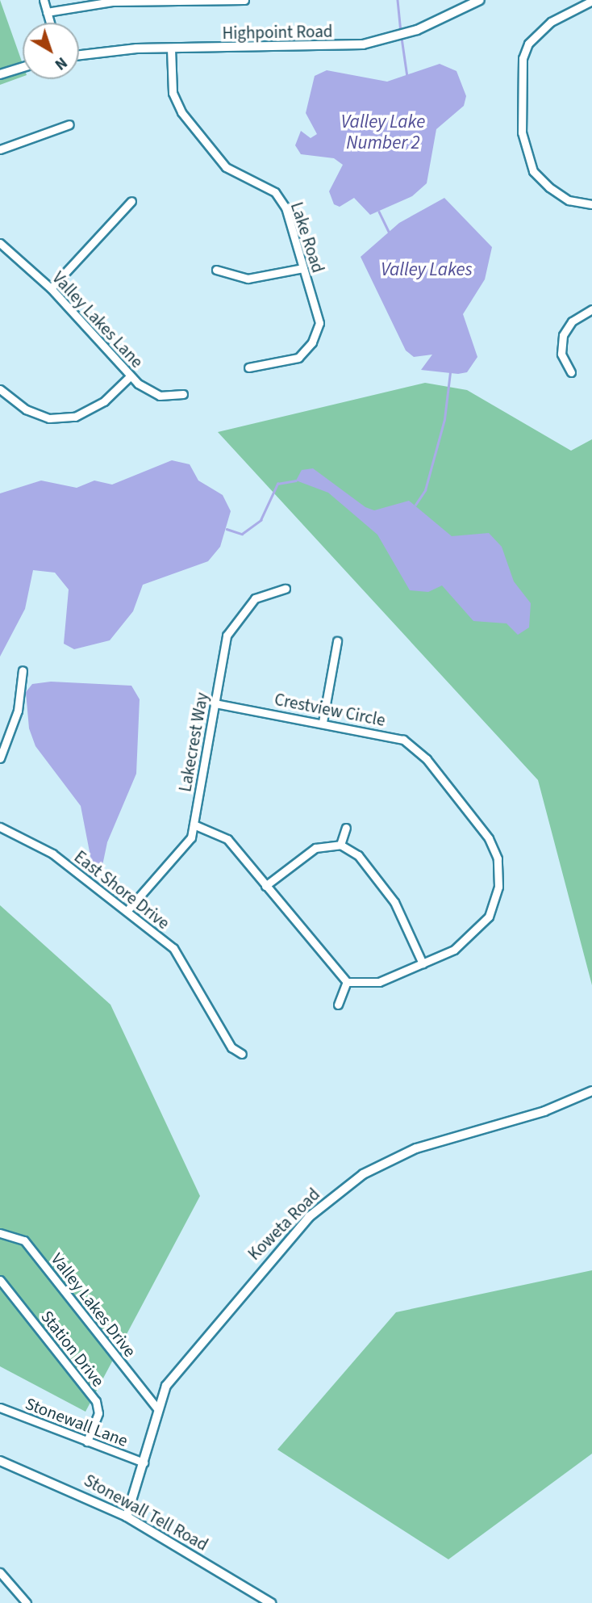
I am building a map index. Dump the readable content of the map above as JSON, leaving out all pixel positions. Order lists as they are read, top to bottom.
{
  "streets": {
    "street": [
      "Highpoint Road",
      "Lake Road",
      "Valley Lakes Lane",
      "Crestview Circle",
      "Lakecrest Way",
      "East Shore Drive",
      "Koweta Road",
      "Valley Lakes Drive",
      "Station Drive",
      "Stonewall Lane",
      "Stonewall Tell Road"
    ]
  },
  "crossings": [
    ["Highpoint Road", "Lake Road"],
    ["Crestview Circle", "Lakecrest Way"],
    ["Lakecrest Way", "East Shore Drive"],
    ["Koweta Road", "Valley Lakes Drive"],
    ["Koweta Road", "Stonewall Lane"],
    ["Koweta Road", "Stonewall Tell Road"],
    ["Station Drive", "Stonewall Lane"]
  ],
  "water": ["Valley Lake Number 2", "Valley Lakes"],
  "north": "bottom right"
}
